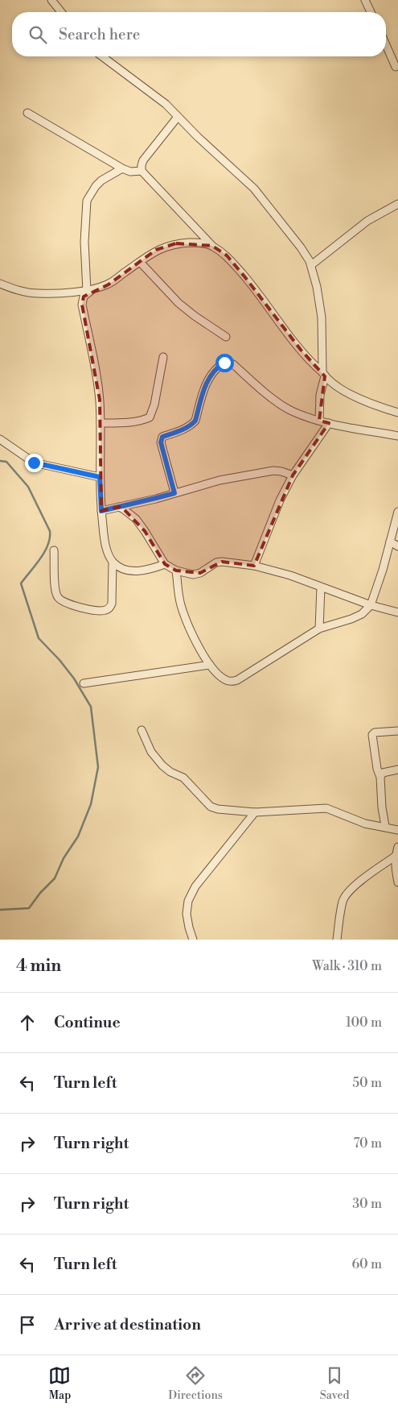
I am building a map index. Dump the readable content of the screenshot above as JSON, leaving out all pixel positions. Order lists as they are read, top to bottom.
{
  "page": {
    "search": "Search here",
    "heading": ["4 min", "Walk · 310 m"],
    "list": [
      ["Continue", "100 m"],
      ["Turn left", "50 m"],
      ["Turn right", "70 m"],
      ["Turn right", "30 m"],
      ["Turn left", "60 m"],
      "Arrive at destination"
    ],
    "nav": ["Map", "Directions", "Saved"]
  }
}
